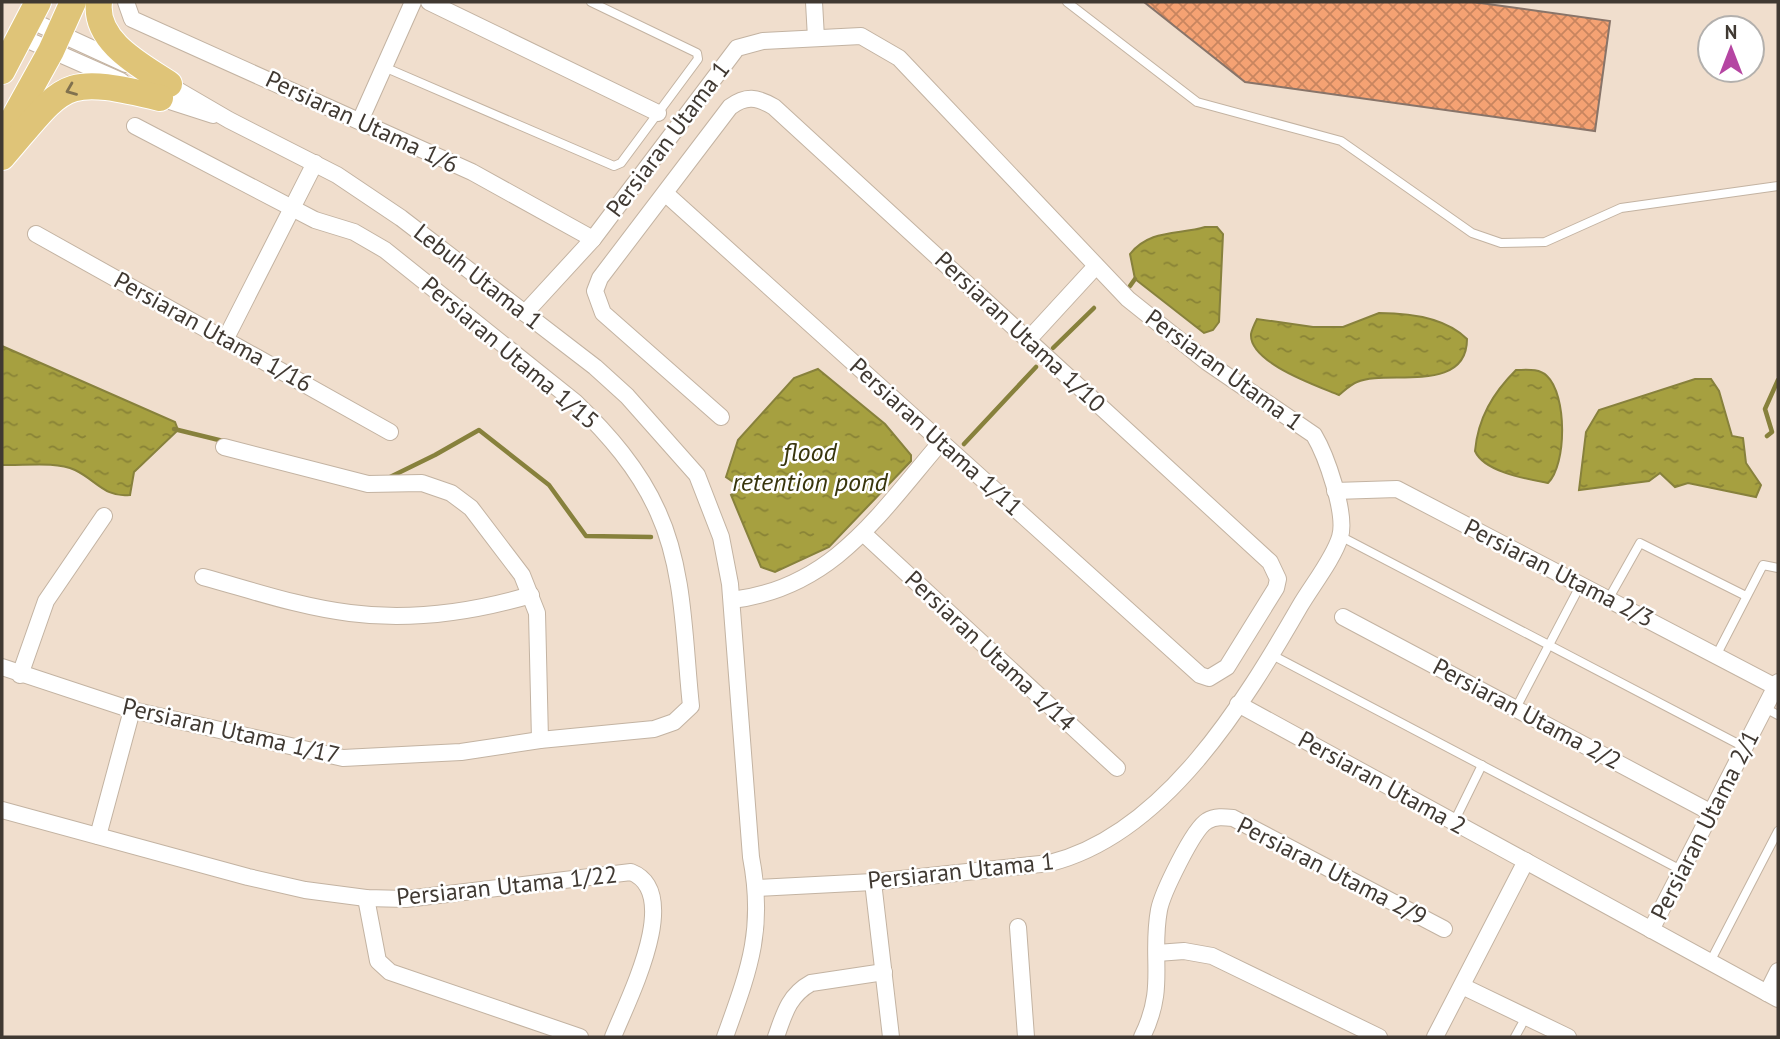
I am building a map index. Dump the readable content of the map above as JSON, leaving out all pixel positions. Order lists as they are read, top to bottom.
{
  "streets": {
    "street": [
      "Persiaran Utama 1/6",
      "Persiaran Utama 1",
      "Lebuh Utama 1",
      "Persiaran Utama 1/16",
      "Persiaran Utama 1/10",
      "Persiaran Utama 1/15",
      "Persiaran Utama 1/11",
      "Persiaran Utama 2/3",
      "Persiaran Utama 1/14",
      "Persiaran Utama 2/2",
      "Persiaran Utama 1/17",
      "Persiaran Utama 2",
      "Persiaran Utama 2/1",
      "Persiaran Utama 2/9",
      "Persiaran Utama 1/22"
    ]
  },
  "crossings": [
    ["Persiaran Utama 1/6", "Persiaran Utama 1"],
    ["Persiaran Utama 1", "Lebuh Utama 1"],
    ["Persiaran Utama 1", "Persiaran Utama 2/3"],
    ["Persiaran Utama 1", "Persiaran Utama 2"],
    ["Persiaran Utama 1/10", "Persiaran Utama 1/11"],
    ["Persiaran Utama 1/15", "Persiaran Utama 1/17"],
    ["Persiaran Utama 2/3", "Persiaran Utama 2/1"],
    ["Persiaran Utama 2/2", "Persiaran Utama 2/1"],
    ["Persiaran Utama 2", "Persiaran Utama 2/1"]
  ],
  "water": ["flood retention pond"],
  "north": "top"
}
